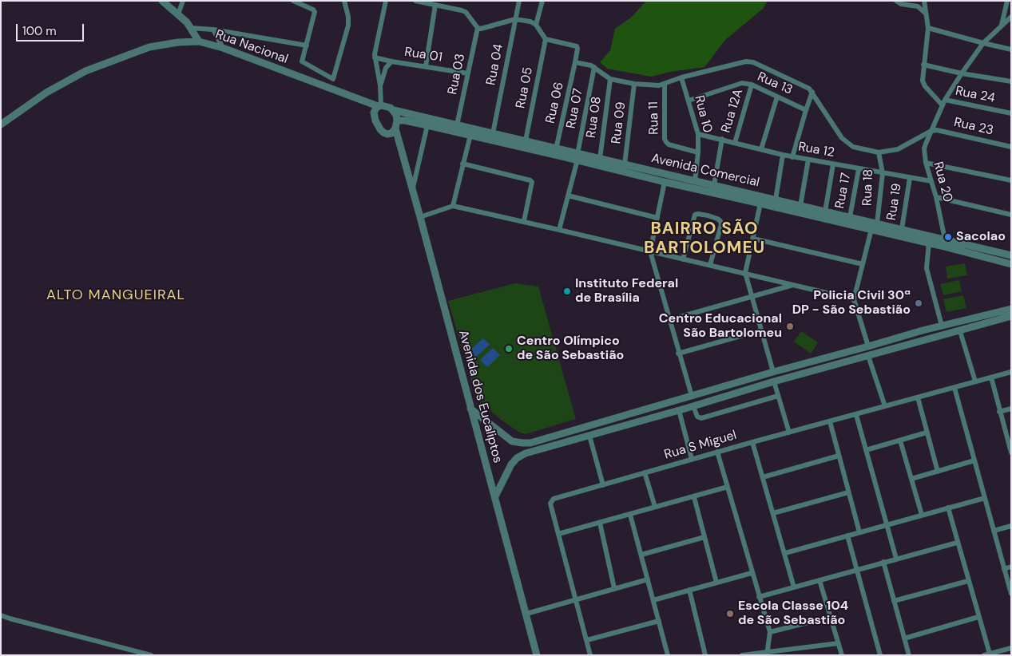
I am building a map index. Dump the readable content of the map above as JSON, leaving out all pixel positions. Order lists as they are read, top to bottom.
{
  "streets": {
    "street": [
      "Rua Nacional",
      "Rua 01",
      "Rua 04",
      "Rua 03",
      "Rua 13",
      "Rua 05",
      "Rua 24",
      "Rua 06",
      "Rua 07",
      "Rua 12A",
      "Rua 10",
      "Rua 08",
      "Rua 11",
      "Rua 09",
      "Rua 23",
      "Rua 12",
      "Avenida Comercial",
      "Rua 20",
      "Rua 18",
      "Rua 17",
      "Rua 19",
      "Avenida dos Eucaliptos",
      "Rua S Miguel"
    ]
  },
  "crossings": [
    ["Rua Nacional", "Avenida Comercial"],
    ["Rua Nacional", "Avenida dos Eucaliptos"],
    ["Rua 01", "Rua 03"],
    ["Rua 04", "Avenida Comercial"],
    ["Rua 03", "Avenida Comercial"],
    ["Rua 13", "Rua 12A"],
    ["Rua 13", "Rua 10"],
    ["Rua 05", "Rua 06"],
    ["Rua 05", "Avenida Comercial"],
    ["Rua 24", "Rua 23"],
    ["Rua 24", "Rua 20"],
    ["Rua 06", "Avenida Comercial"],
    ["Rua 07", "Avenida Comercial"],
    ["Rua 12A", "Rua 12"],
    ["Rua 10", "Rua 11"],
    ["Rua 10", "Rua 12"],
    ["Rua 10", "Avenida Comercial"],
    ["Rua 08", "Avenida Comercial"],
    ["Rua 09", "Avenida Comercial"],
    ["Rua 23", "Rua 20"],
    ["Rua 12", "Rua 20"],
    ["Rua 12", "Rua 18"],
    ["Rua 12", "Rua 17"],
    ["Rua 12", "Rua 19"],
    ["Avenida Comercial", "Rua 20"],
    ["Avenida Comercial", "Rua 18"],
    ["Avenida Comercial", "Rua 17"],
    ["Avenida Comercial", "Rua 19"],
    ["Avenida Comercial", "Avenida dos Eucaliptos"]
  ],
  "districts": ["BAIRRO SÃO BARTOLOMEU", "ALTO MANGUEIRAL"],
  "places": [
    "Sacolao",
    "Instituto Federal de Brasília",
    "Policia Civil 30ª DP - São Sebastião",
    "Centro Educacional São Bartolomeu",
    "Centro Olímpico de São Sebastião",
    "Escola Classe 104 de São Sebastião"
  ],
  "scale_bar": "100 m"
}
